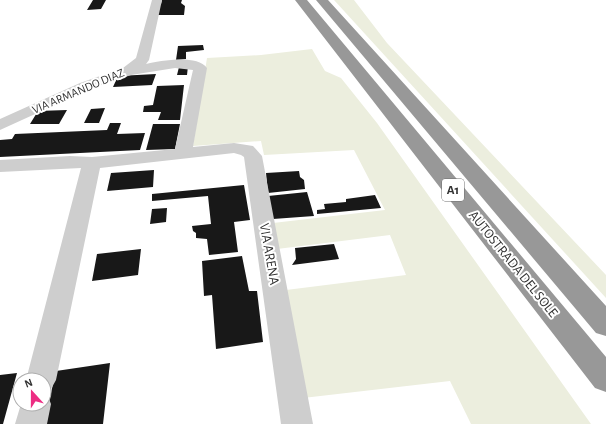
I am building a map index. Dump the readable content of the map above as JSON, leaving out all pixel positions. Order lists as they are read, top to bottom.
{
  "streets": {
    "highway": ["A1", "AUTOSTRADA DEL SOLE"],
    "street": ["VIA ARMANDO DIAZ", "VIA ARENA"]
  },
  "north": "top"
}
